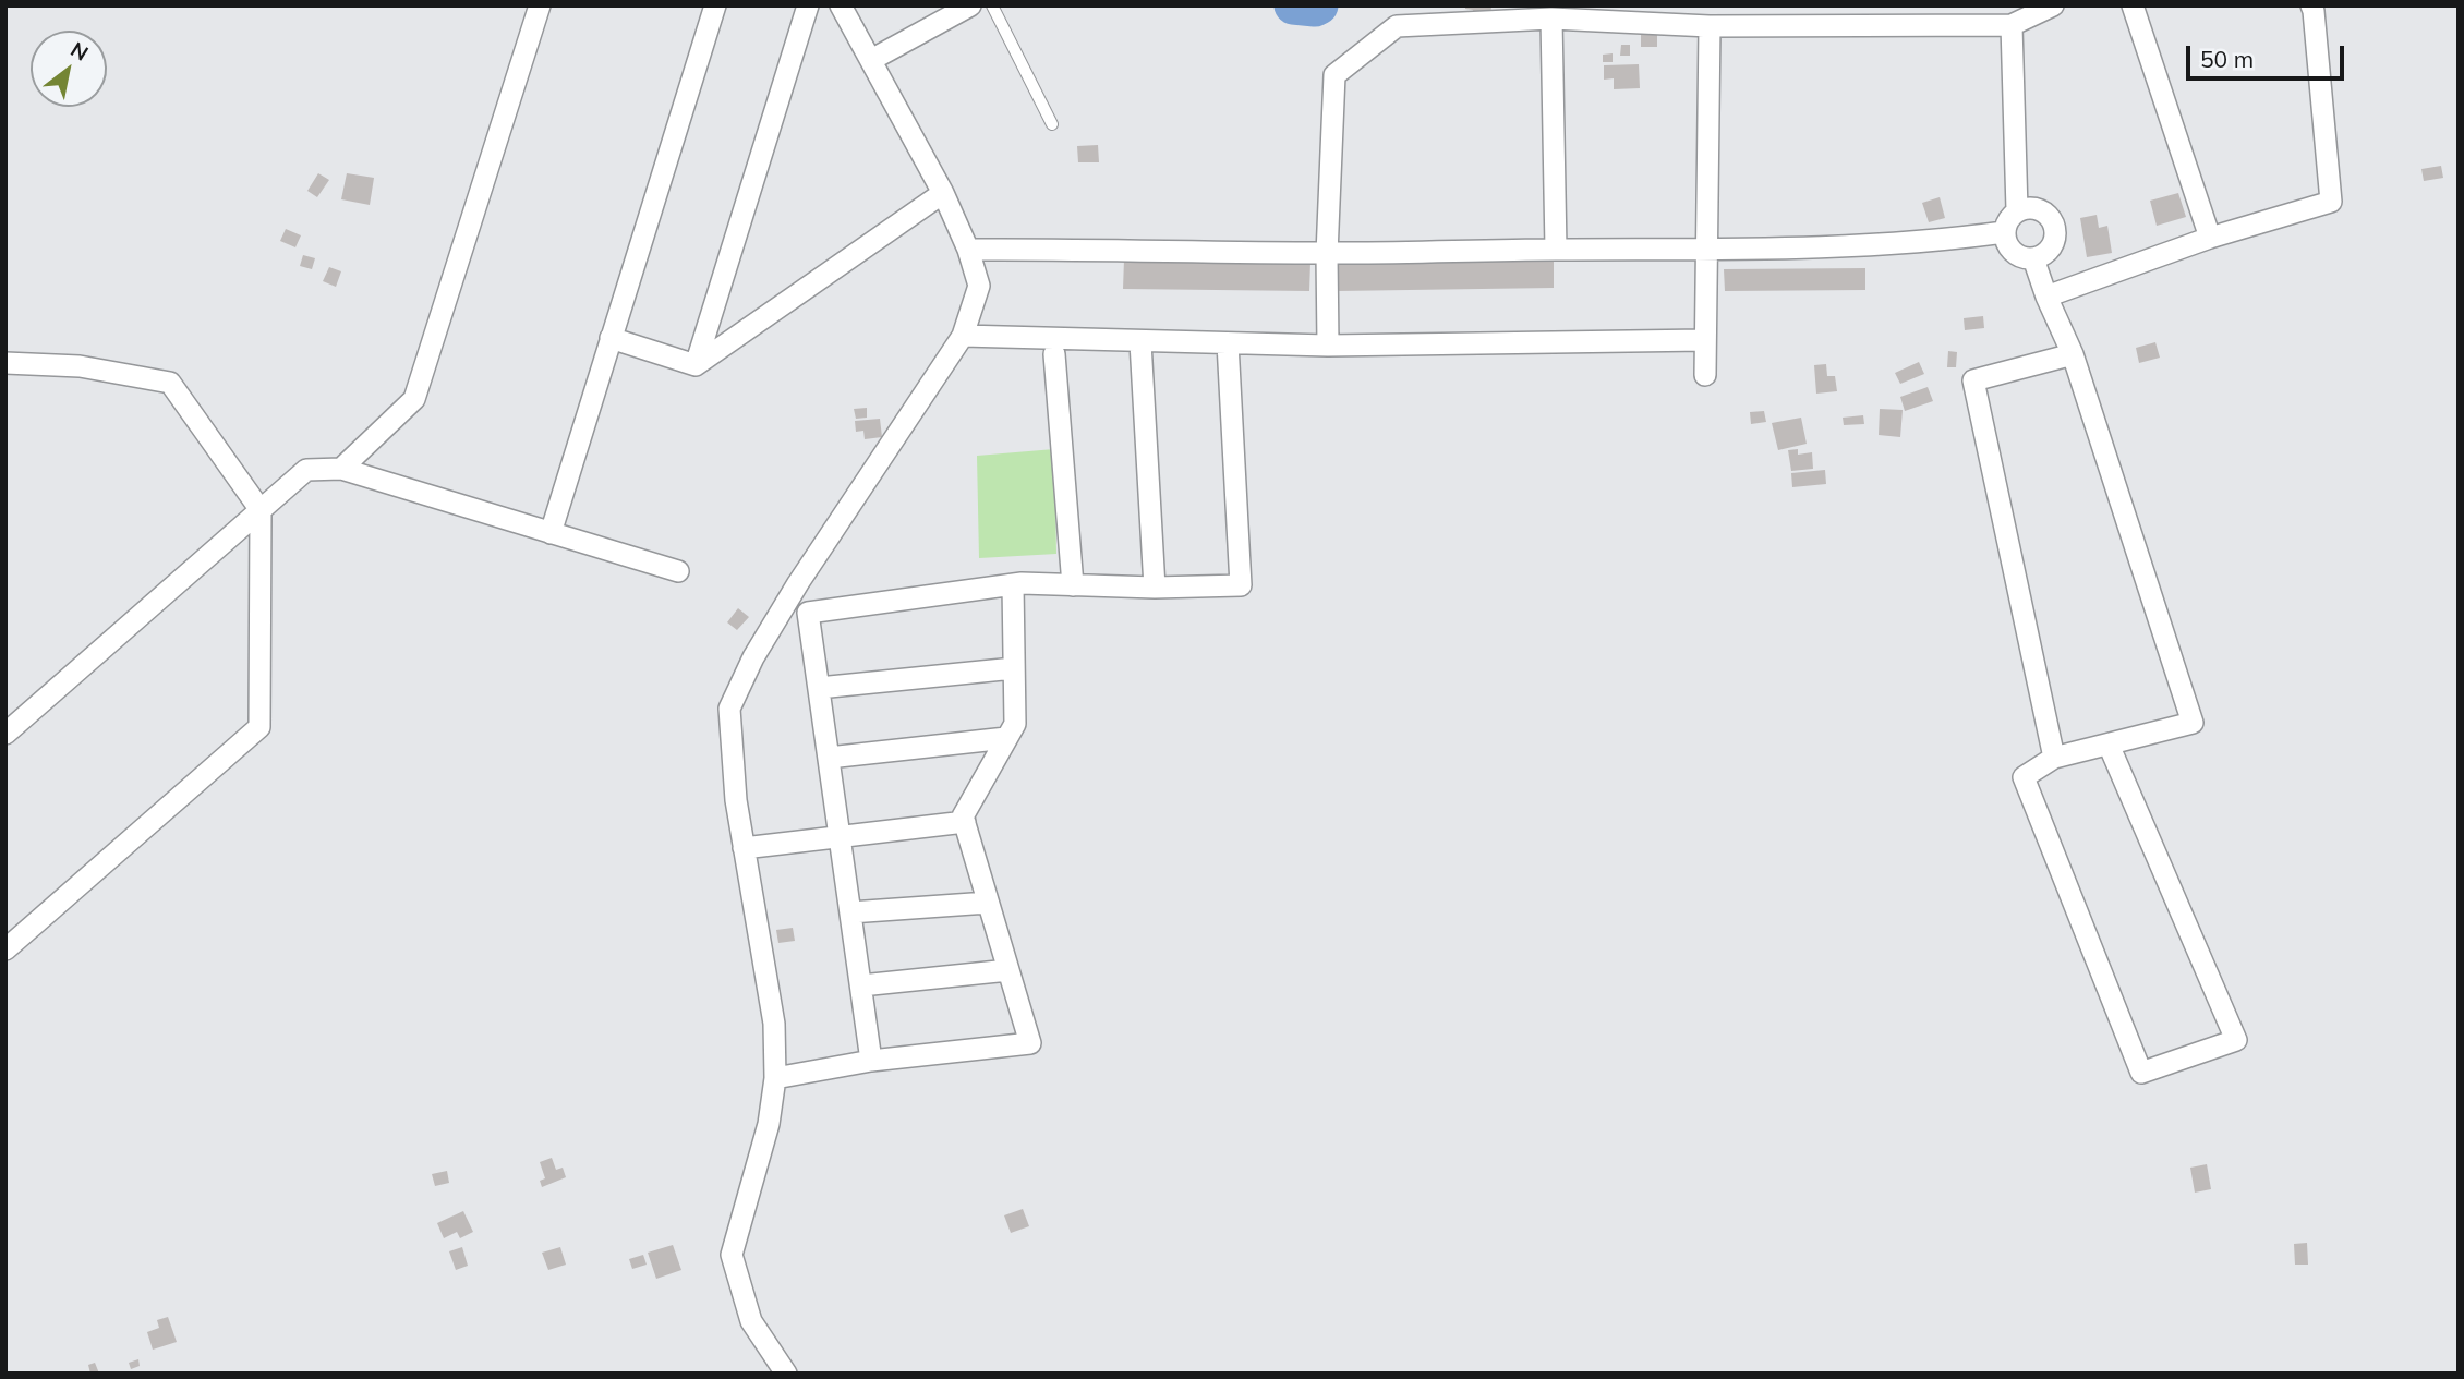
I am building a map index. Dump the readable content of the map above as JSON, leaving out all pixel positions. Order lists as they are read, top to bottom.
{
  "scale_bar": "50 m",
  "north": "top right"
}
